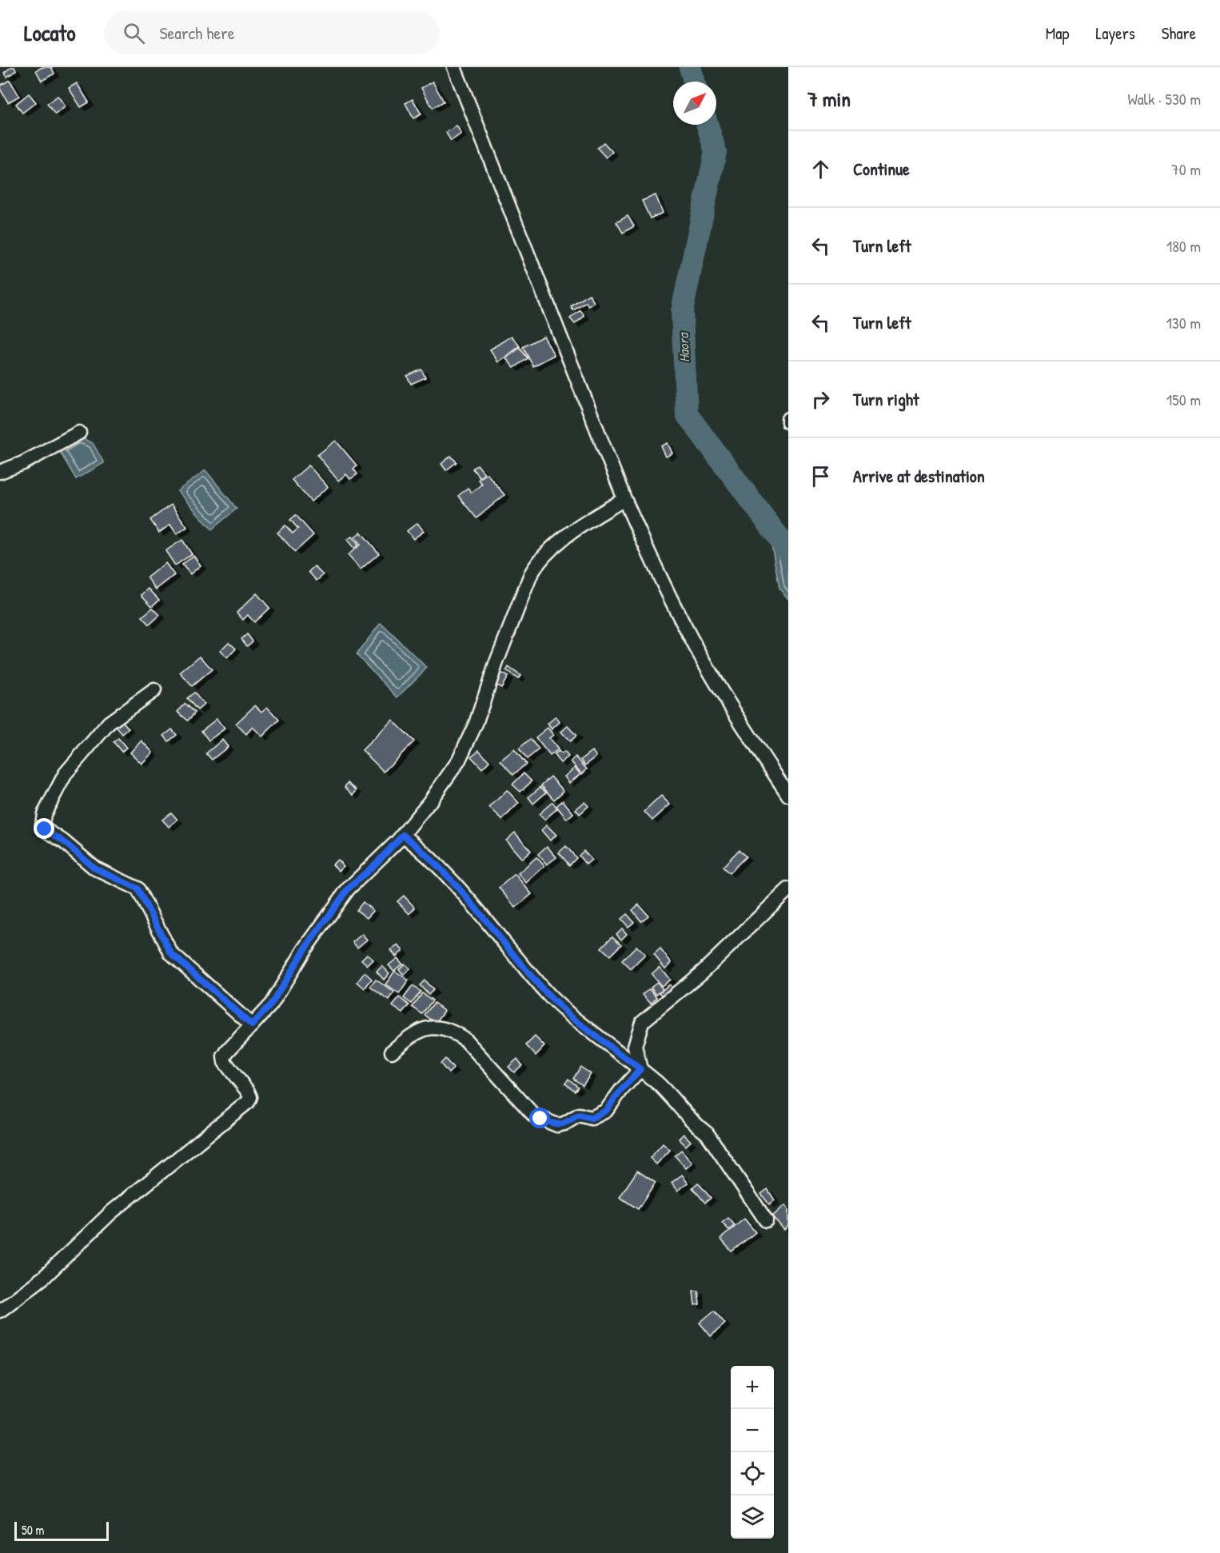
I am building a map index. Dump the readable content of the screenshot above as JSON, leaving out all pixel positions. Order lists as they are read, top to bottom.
{
  "water": ["Haora"],
  "scale_bar": "50 m",
  "north": "top right",
  "page": {
    "header": "Locato",
    "search": "Search here",
    "nav": ["Map", "Layers", "Share"],
    "heading": ["7 min", "Walk · 530 m"],
    "list": [
      ["Continue", "70 m"],
      ["Turn left", "180 m"],
      ["Turn left", "130 m"],
      ["Turn right", "150 m"],
      "Arrive at destination"
    ],
    "map_buttons": ["+", "−"],
    "scale": "50 m"
  }
}
